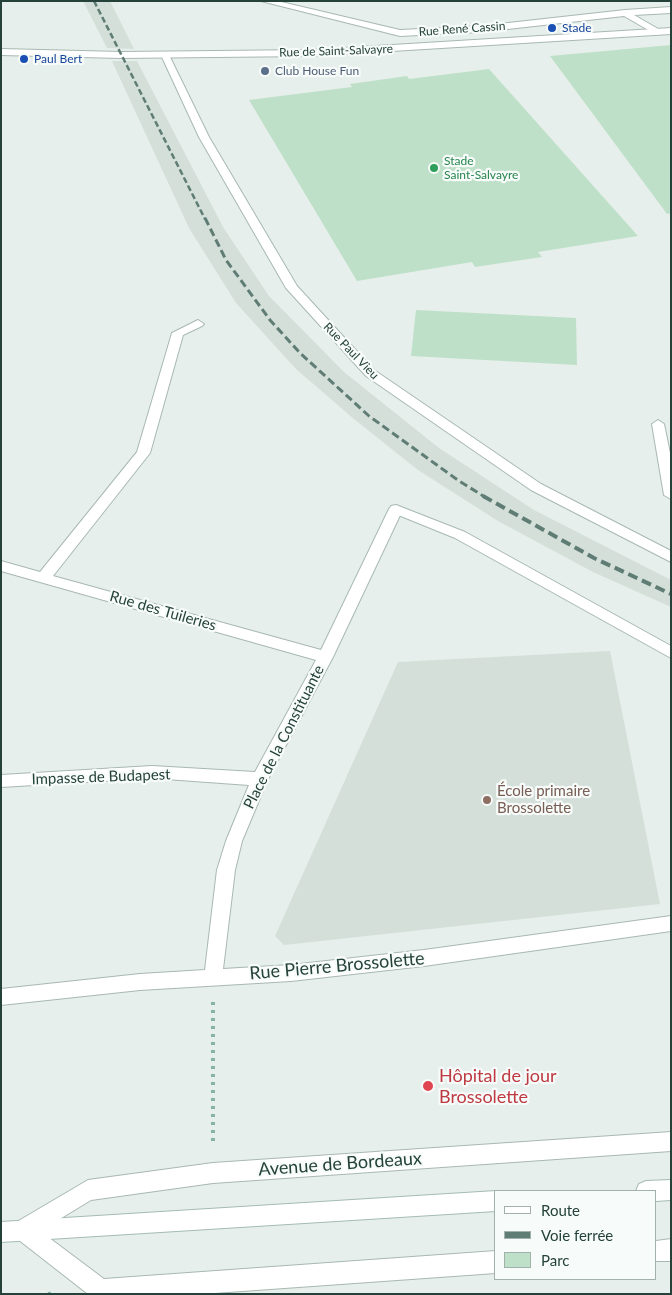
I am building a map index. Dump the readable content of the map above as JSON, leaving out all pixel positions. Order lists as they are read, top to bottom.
{
  "streets": {
    "street": [
      "Rue René Cassin",
      "Rue de Saint-Salvayre",
      "Rue Paul Vieu",
      "Rue des Tuileries",
      "Place de la Constituante",
      "Impasse de Budapest",
      "Rue Pierre Brossolette",
      "Avenue de Bordeaux"
    ]
  },
  "crossings": [
    ["Rue de Saint-Salvayre", "Rue Paul Vieu"],
    ["Rue des Tuileries", "Place de la Constituante"],
    ["Place de la Constituante", "Impasse de Budapest"],
    ["Place de la Constituante", "Rue Pierre Brossolette"]
  ],
  "places": [
    "Stade",
    "Paul Bert",
    "Club House Fun",
    "Stade Saint-Salvayre",
    "École primaire Brossolette",
    "Hôpital de jour Brossolette"
  ],
  "legend": ["Route", "Voie ferrée", "Parc"]
}
